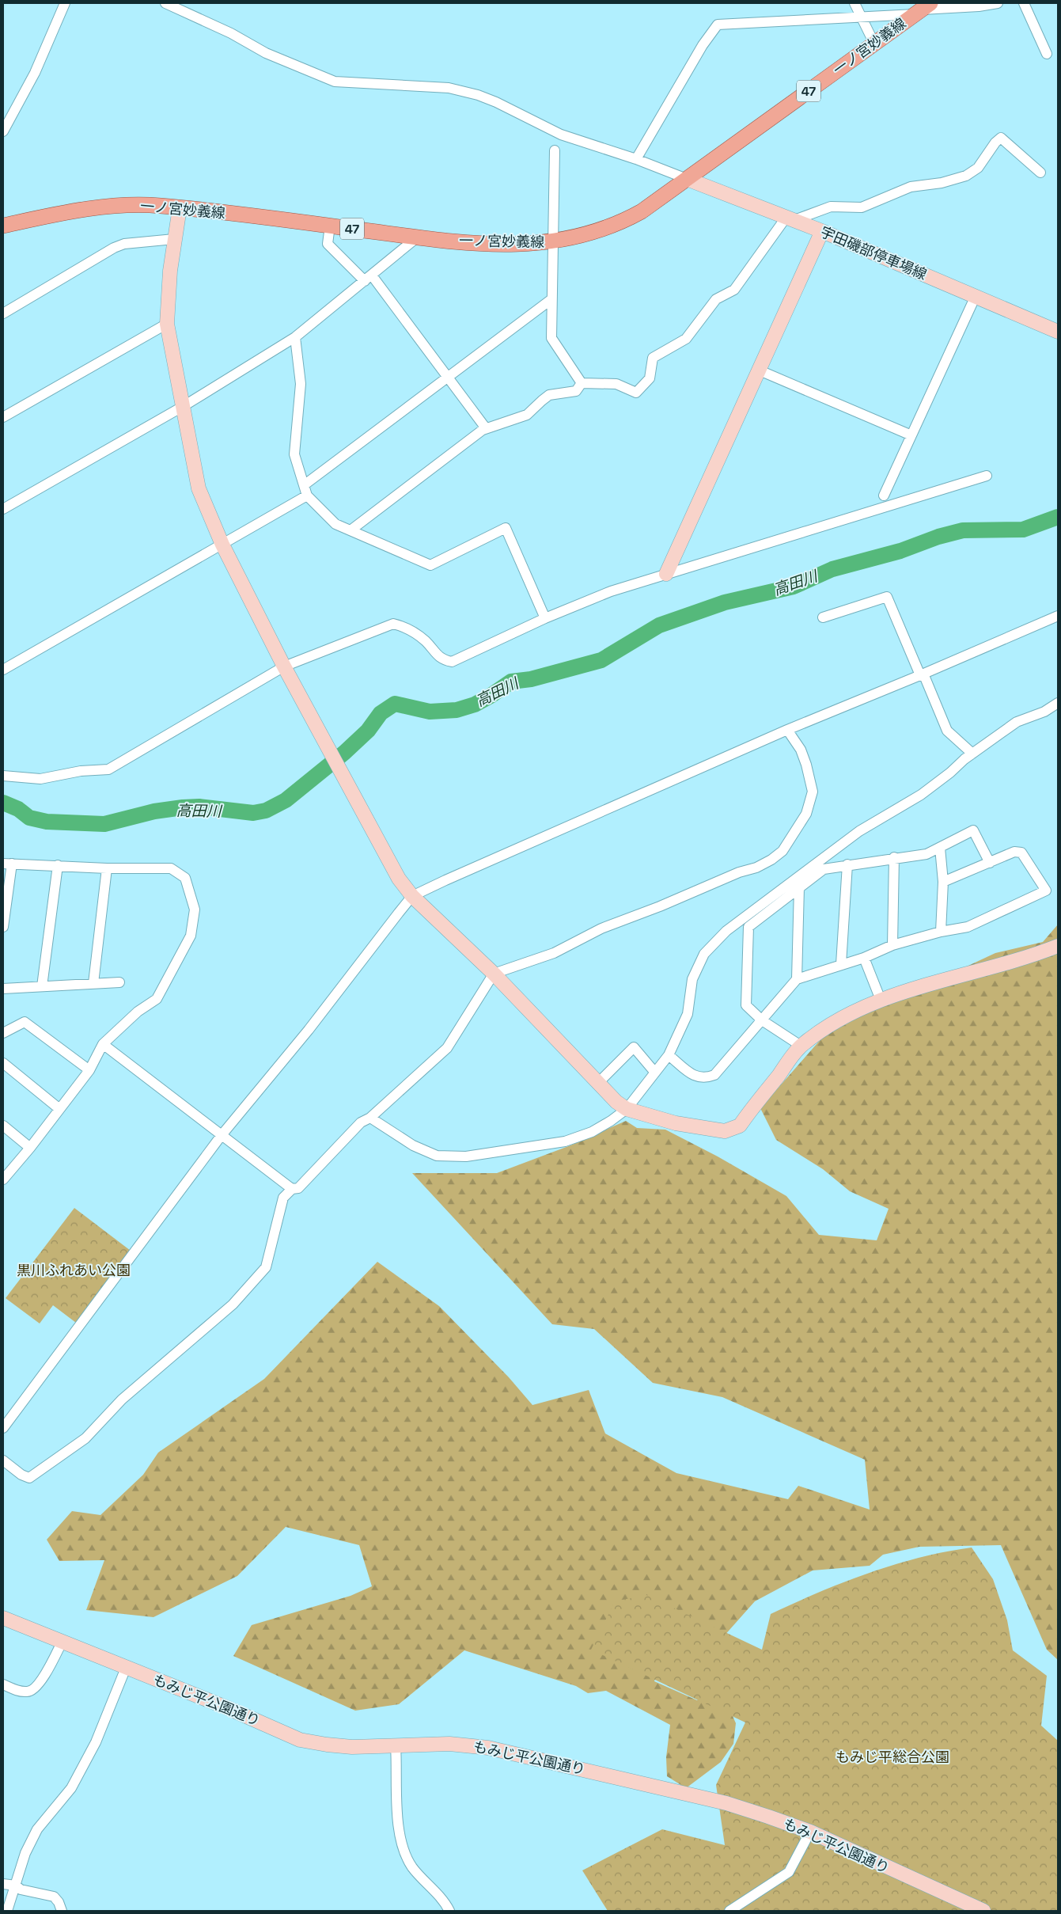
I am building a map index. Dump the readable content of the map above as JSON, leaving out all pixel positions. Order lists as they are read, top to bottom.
{
  "streets": {
    "main road": ["一ノ宮妙義線", "47"],
    "street": ["宇田磯部停車場線", "もみじ平公園通り"]
  },
  "crossings": [
    ["一ノ宮妙義線", "宇田磯部停車場線"]
  ],
  "water": ["高田川"],
  "parks": ["黒川ふれあい公園", "もみじ平総合公園"]
}
